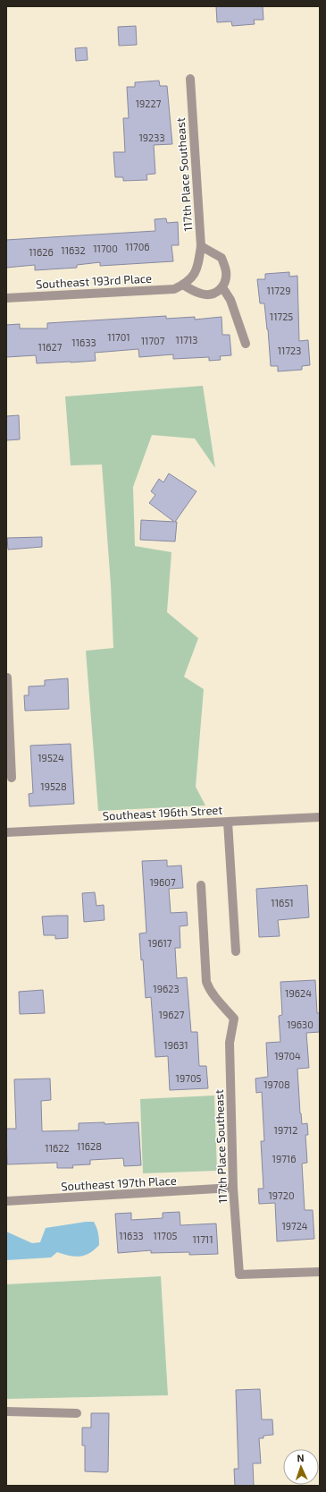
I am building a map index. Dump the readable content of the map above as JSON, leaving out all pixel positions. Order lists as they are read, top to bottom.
{
  "streets": {
    "street": [
      "117th Place Southeast",
      "Southeast 193rd Place",
      "Southeast 196th Street",
      "Southeast 197th Place"
    ]
  },
  "crossings": [
    ["117th Place Southeast", "Southeast 193rd Place"],
    ["117th Place Southeast", "Southeast 197th Place"]
  ],
  "house_numbers": [
    "19227",
    "19233",
    "11706",
    "11700",
    "11632",
    "11626",
    "11729",
    "11725",
    "11701",
    "11713",
    "11707",
    "11633",
    "11627",
    "11723",
    "19524",
    "19528",
    "19607",
    "11651",
    "19617",
    "19623",
    "19624",
    "19627",
    "19630",
    "19631",
    "19704",
    "19705",
    "19708",
    "19712",
    "11628",
    "11622",
    "19716",
    "19720",
    "19724",
    "11633",
    "11705",
    "11711"
  ],
  "north": "top"
}
